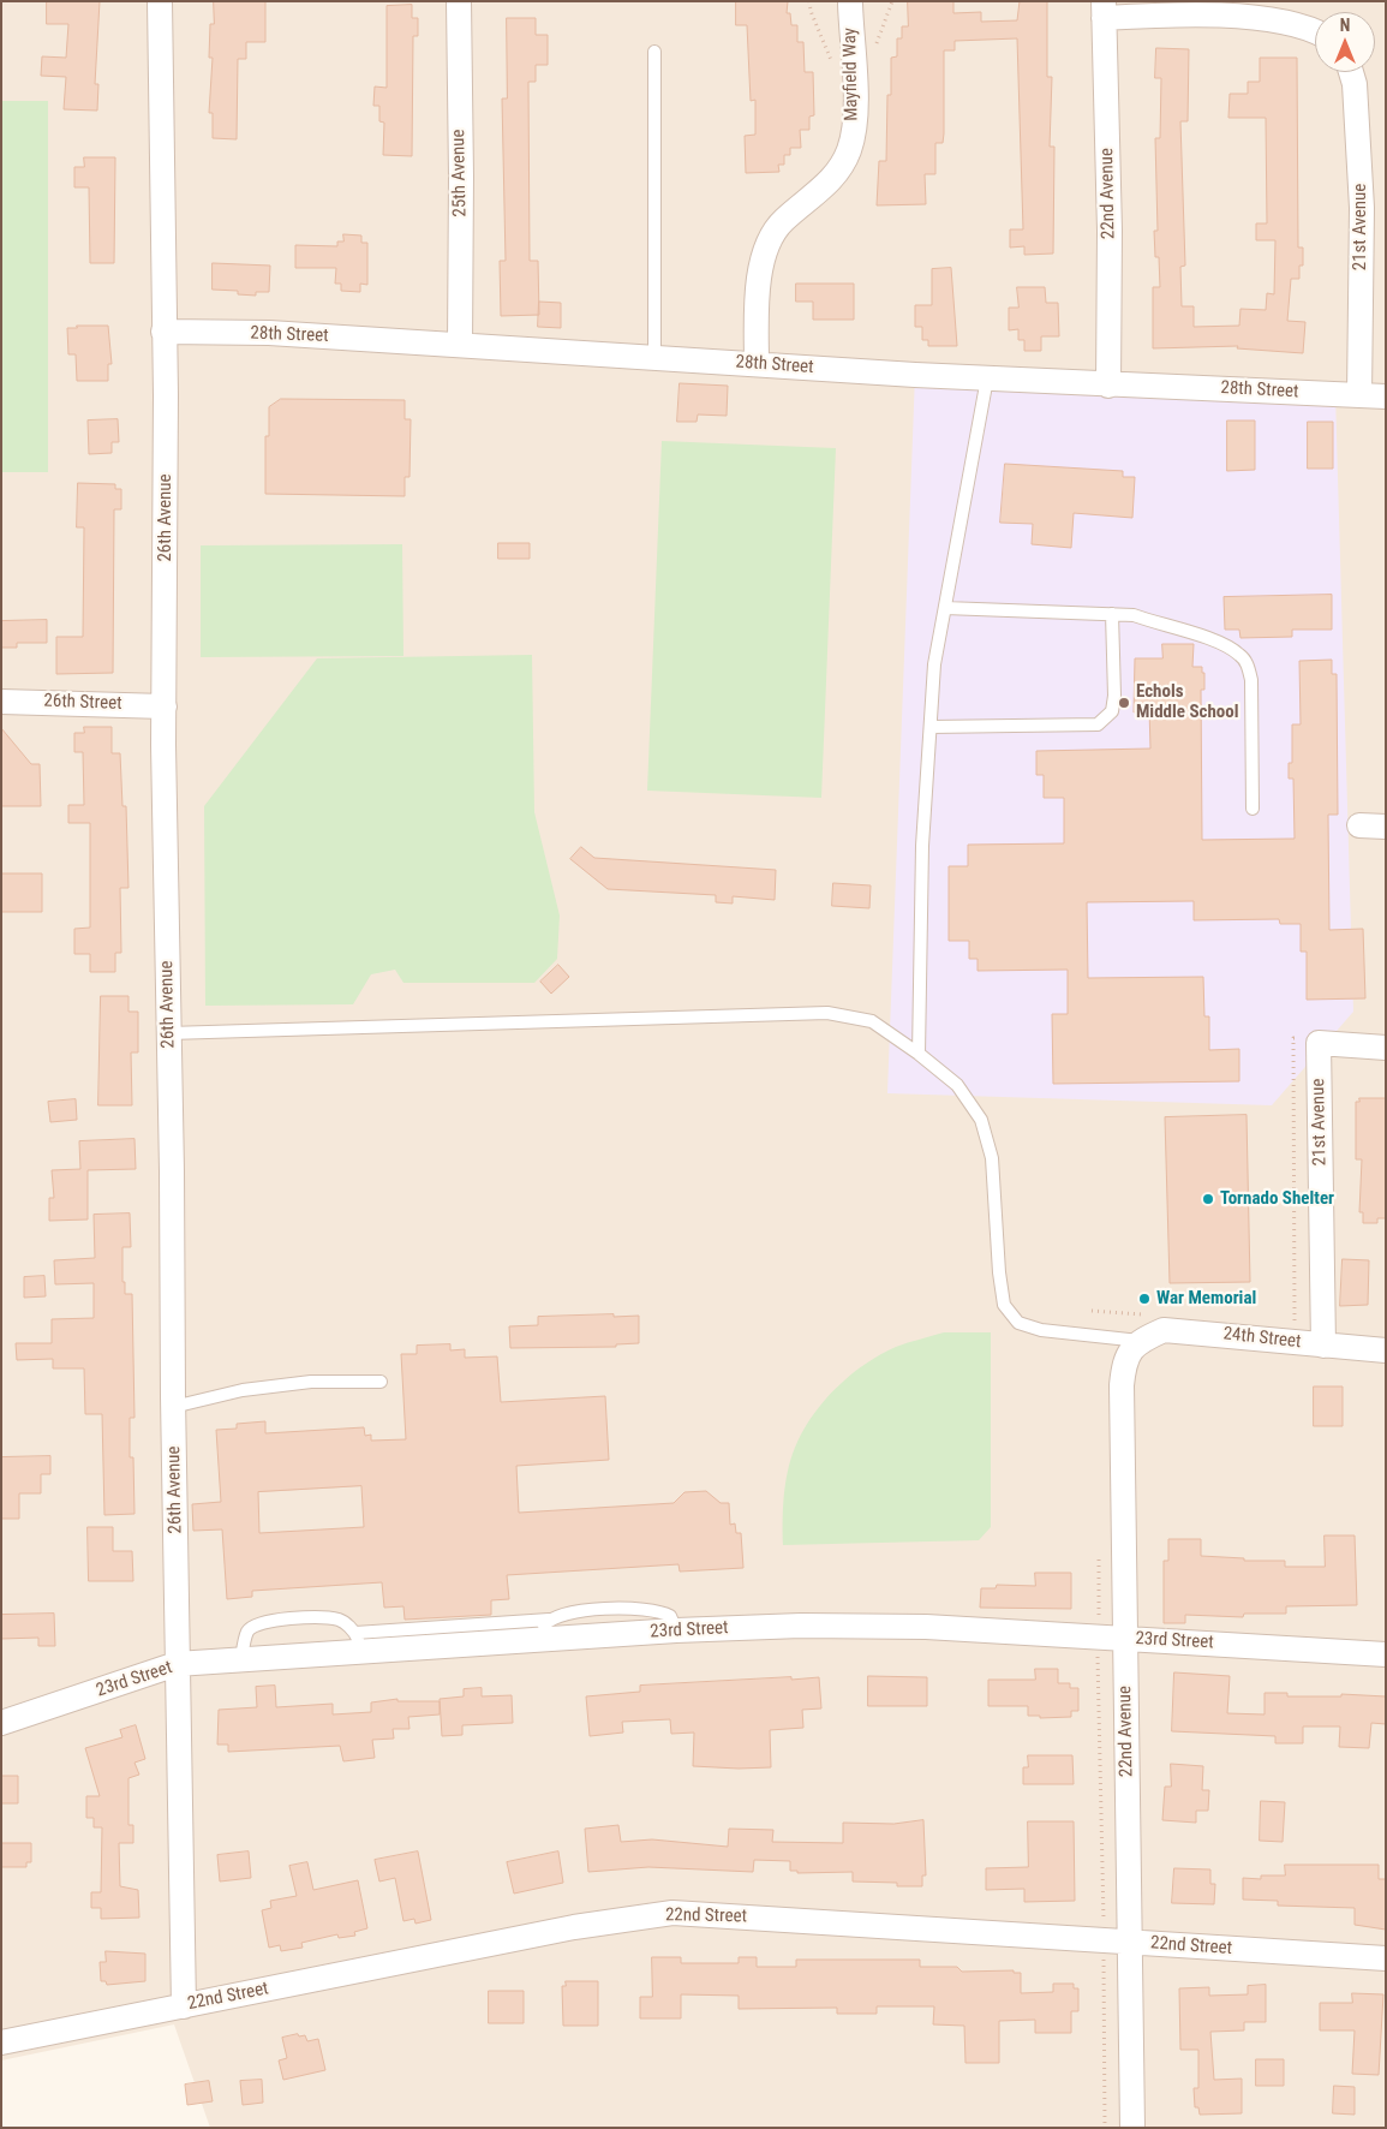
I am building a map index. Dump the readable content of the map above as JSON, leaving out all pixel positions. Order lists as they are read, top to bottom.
{
  "streets": {
    "street": [
      "Mayfield Way",
      "25th Avenue",
      "22nd Avenue",
      "21st Avenue",
      "28th Street",
      "26th Avenue",
      "26th Street",
      "24th Street",
      "23rd Street",
      "22nd Street"
    ]
  },
  "crossings": [
    ["Mayfield Way", "28th Street"],
    ["25th Avenue", "28th Street"],
    ["22nd Avenue", "28th Street"],
    ["22nd Avenue", "24th Street"],
    ["22nd Avenue", "23rd Street"],
    ["22nd Avenue", "22nd Street"],
    ["21st Avenue", "28th Street"],
    ["21st Avenue", "24th Street"],
    ["28th Street", "26th Avenue"],
    ["26th Avenue", "26th Street"],
    ["26th Avenue", "23rd Street"],
    ["26th Avenue", "22nd Street"]
  ],
  "places": ["Echols Middle School", "Tornado Shelter", "War Memorial"],
  "north": "top"
}
